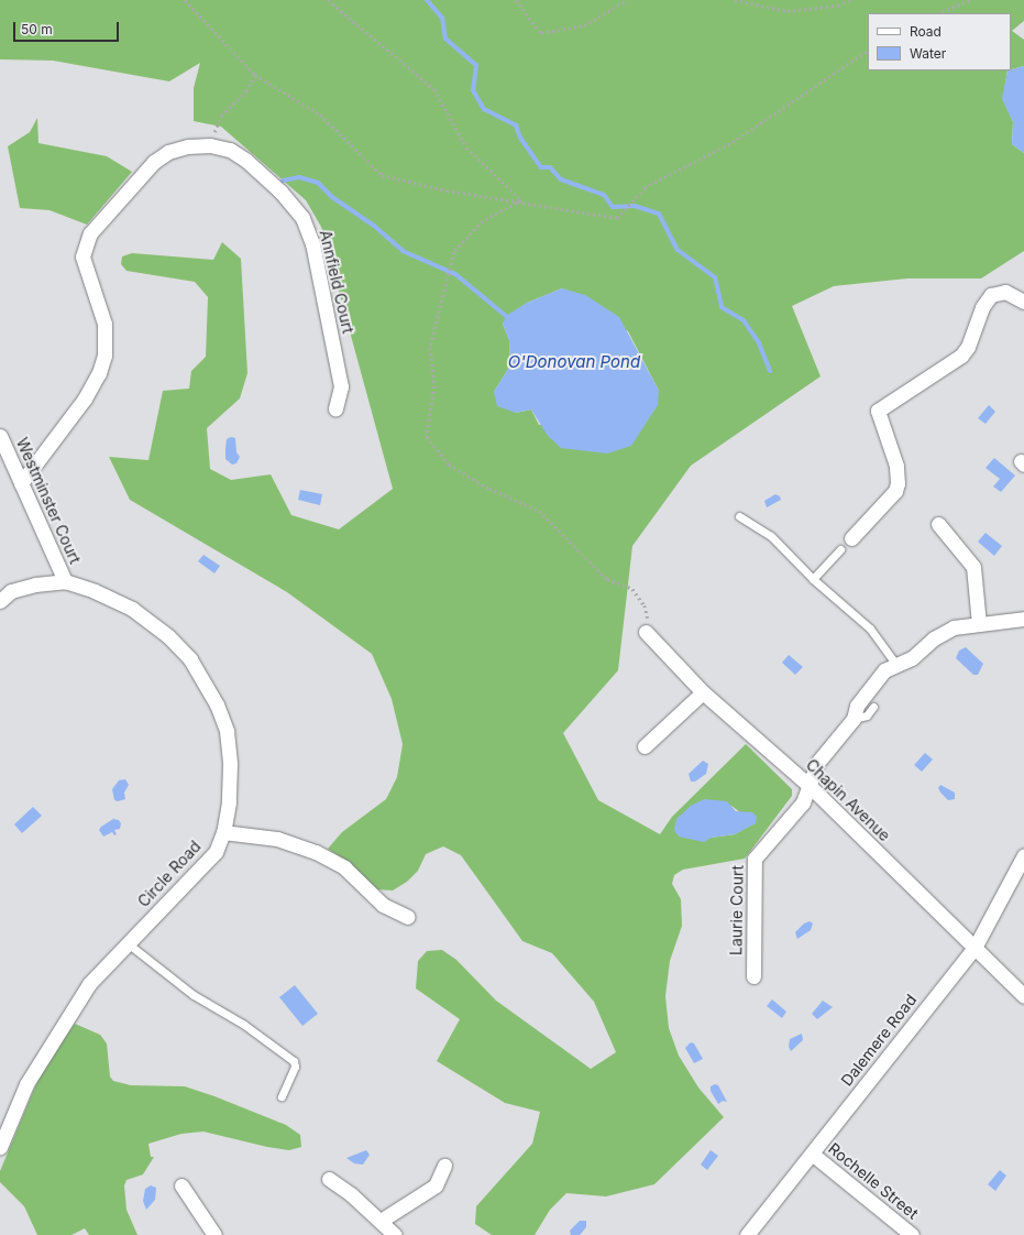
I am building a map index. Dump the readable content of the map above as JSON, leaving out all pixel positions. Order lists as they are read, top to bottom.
{
  "streets": {
    "street": [
      "Annfield Court",
      "Westminster Court",
      "Chapin Avenue",
      "Circle Road",
      "Laurie Court",
      "Dalemere Road",
      "Rochelle Street"
    ]
  },
  "crossings": [
    ["Annfield Court", "Westminster Court"],
    ["Westminster Court", "Circle Road"],
    ["Chapin Avenue", "Laurie Court"],
    ["Chapin Avenue", "Dalemere Road"],
    ["Dalemere Road", "Rochelle Street"]
  ],
  "water": ["O'Donovan Pond"],
  "legend": ["Road", "Water"],
  "scale_bar": "50 m"
}
